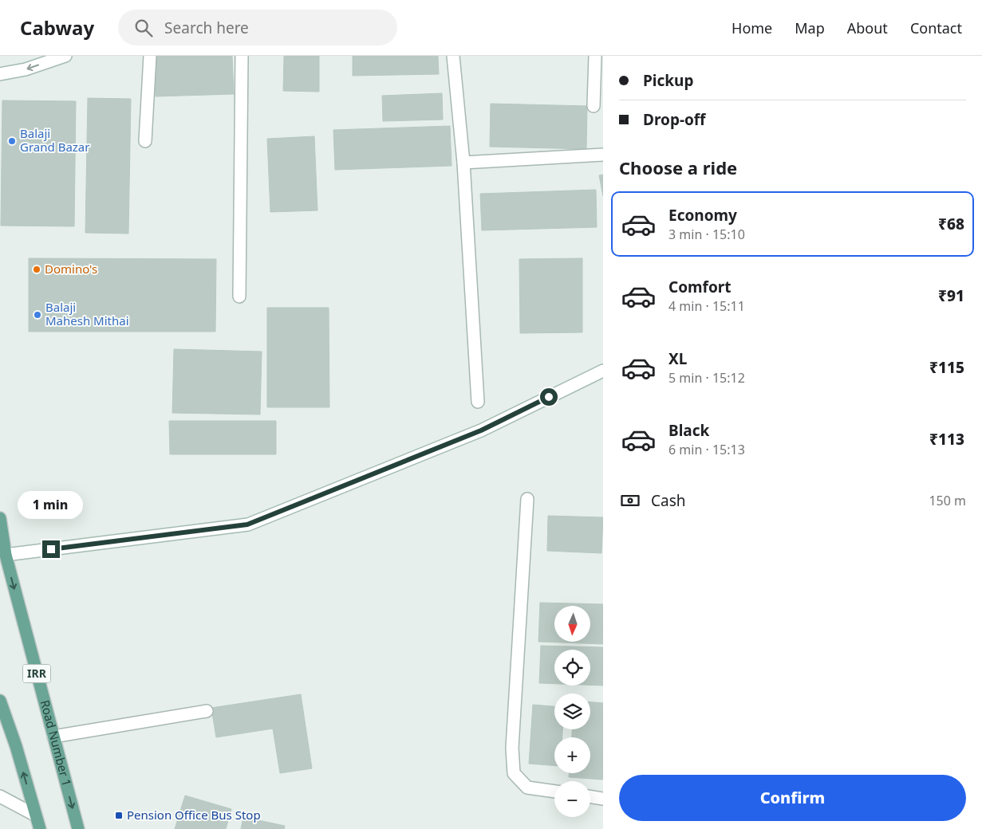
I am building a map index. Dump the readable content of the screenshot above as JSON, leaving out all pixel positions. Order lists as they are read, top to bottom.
{
  "streets": {
    "main road": ["IRR", "Road Number 1"]
  },
  "places": {
    "other": ["Balaji Grand Bazar", "Domino's", "Balaji Mahesh Mithai"],
    "transit": ["Pension Office Bus Stop"]
  },
  "north": "bottom",
  "page": {
    "header": "Cabway",
    "search": "Search here",
    "nav": [
      "Home",
      "Map",
      "About",
      "Contact"
    ],
    "banner": ["Pickup", "Drop-off"],
    "heading": "Choose a ride",
    "list": [
      {
        "name": "Economy",
        "note": "3 min · 15:10",
        "value": "₹68"
      },
      {
        "name": "Comfort",
        "note": "4 min · 15:11",
        "value": "₹91"
      },
      {
        "name": "XL",
        "note": "5 min · 15:12",
        "value": "₹115"
      },
      {
        "name": "Black",
        "note": "6 min · 15:13",
        "value": "₹113"
      }
    ],
    "pay": ["Cash", "150 m"],
    "bubble": "1 min",
    "map_buttons": ["+", "−"],
    "buttons": "Confirm"
  }
}
